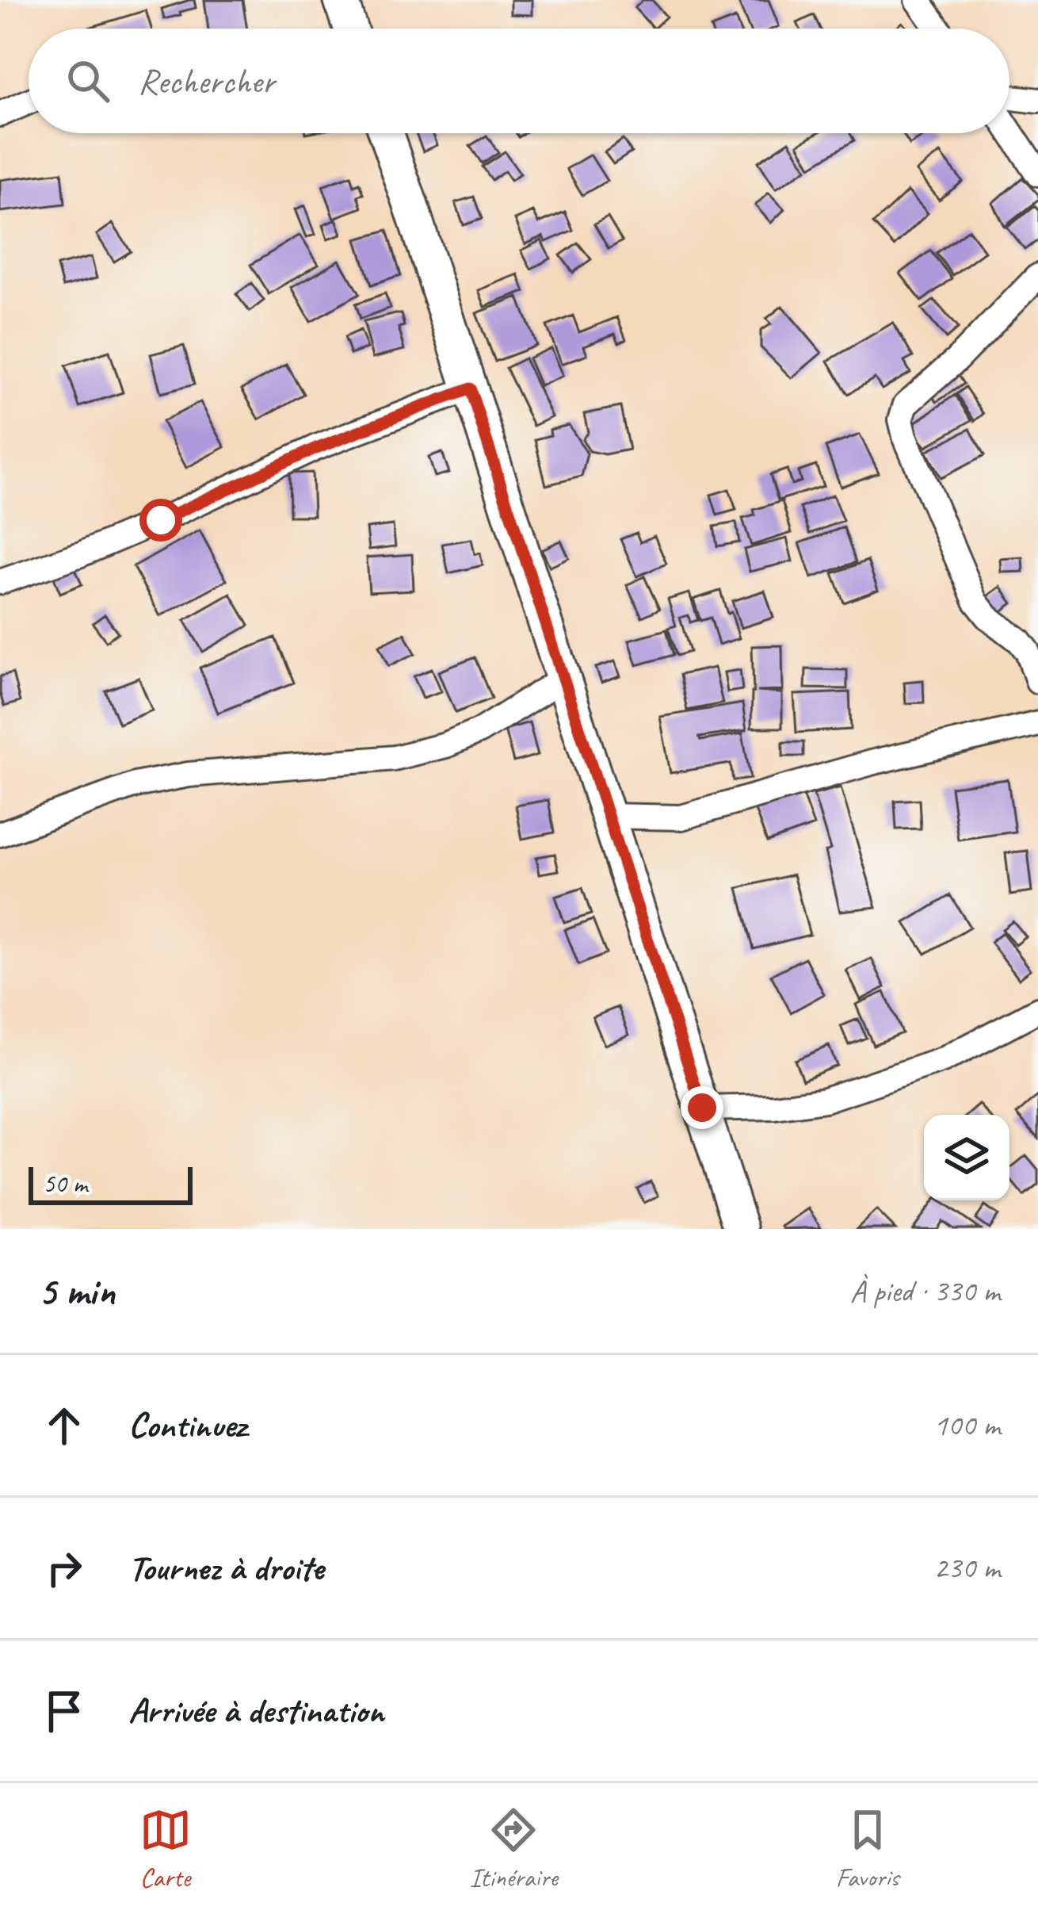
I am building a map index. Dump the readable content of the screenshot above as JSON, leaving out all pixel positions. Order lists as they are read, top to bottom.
{
  "scale_bar": "50 m",
  "page": {
    "search": "Rechercher",
    "scale": "50 m",
    "heading": ["5 min", "À pied · 330 m"],
    "list": [
      ["Continuez", "100 m"],
      ["Tournez à droite", "230 m"],
      "Arrivée à destination"
    ],
    "nav": ["Carte", "Itinéraire", "Favoris"]
  }
}
